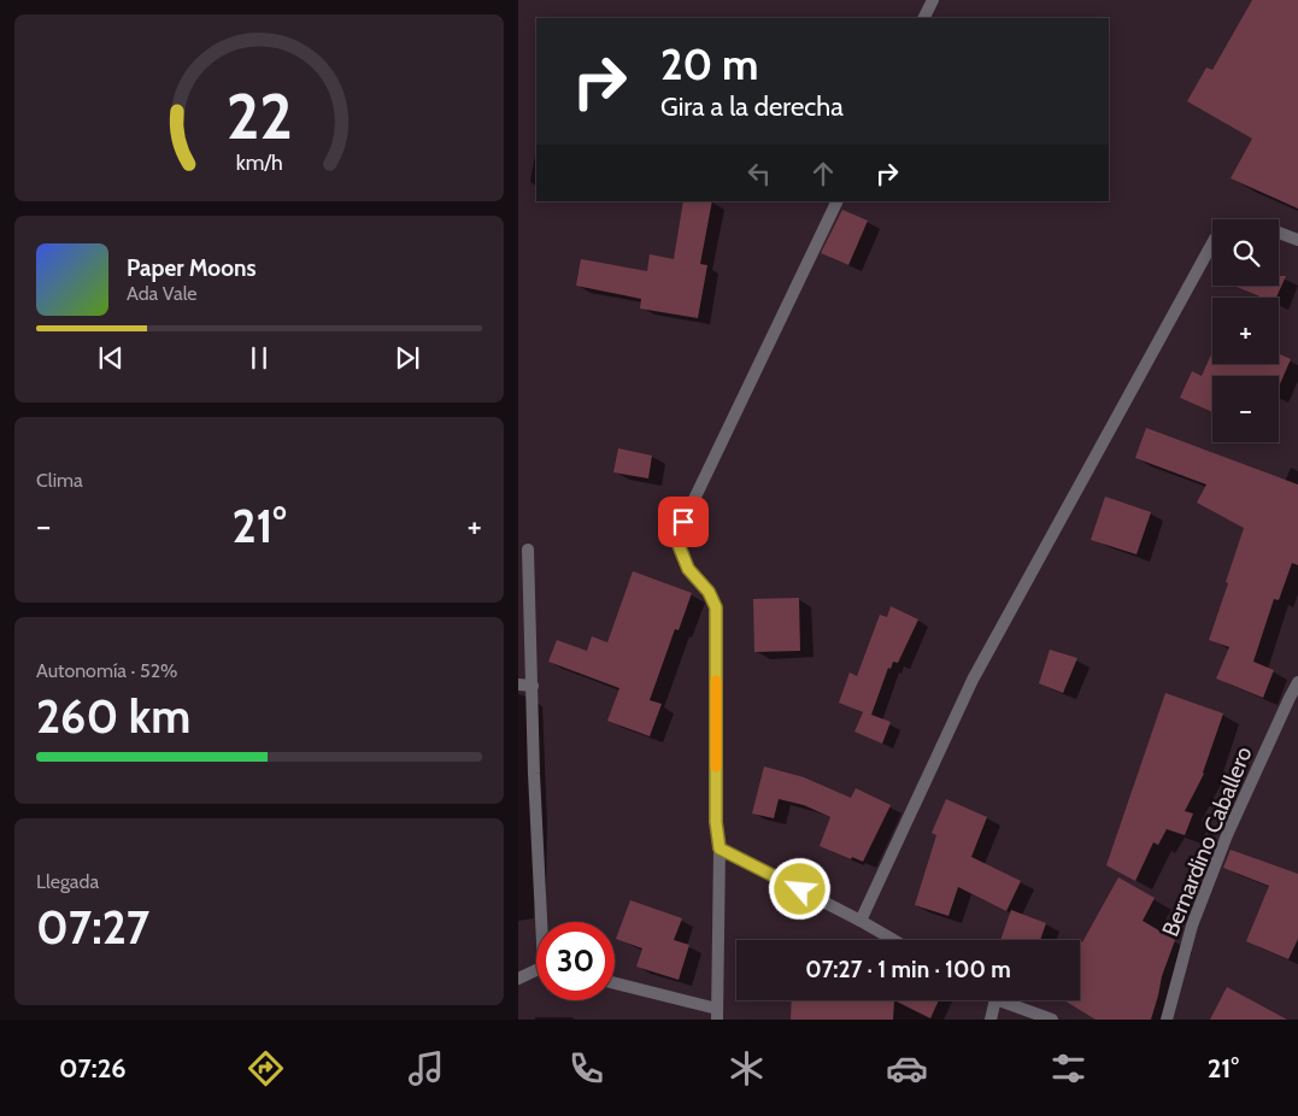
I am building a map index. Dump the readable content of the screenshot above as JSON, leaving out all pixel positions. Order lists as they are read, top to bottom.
{
  "streets": {
    "street": ["Bernardino Caballero"]
  },
  "page": {
    "turn": ["20 m", "Gira a la derecha"],
    "map_buttons": ["+", "−"],
    "song": ["Paper Moons", "Ada Vale"],
    "tile": [
      "Clima",
      ["Autonomía · 52%", "260 km"],
      ["Llegada", "07:27"]
    ],
    "heat": ["−", "21°", "+"],
    "limit": "30",
    "trip": "07:27 · 1 min · 100 m",
    "tabs": ["07:26", "21°"],
    "gauge": ["22", "km/h"]
  }
}
